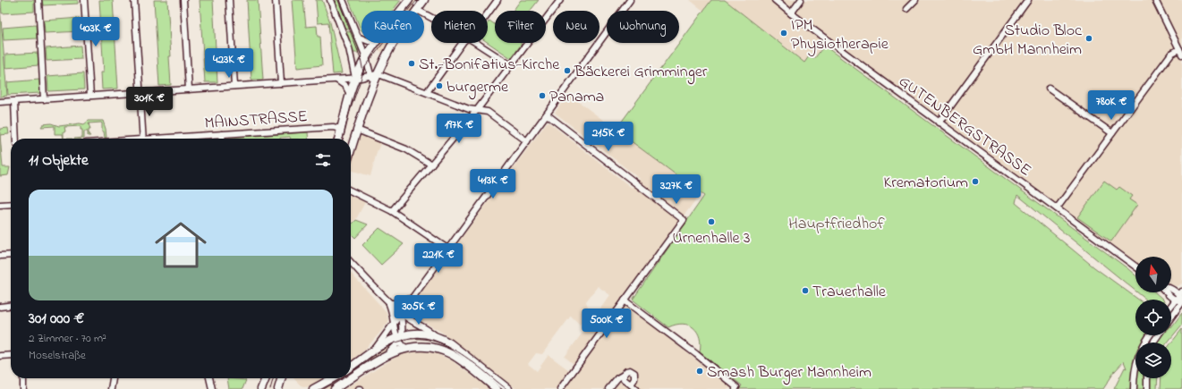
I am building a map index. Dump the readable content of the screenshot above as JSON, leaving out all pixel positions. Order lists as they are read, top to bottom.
{
  "streets": {
    "street": ["MAINSTRASSE", "GUTENBERGSTRASSE"]
  },
  "parks": ["Hauptfriedhof"],
  "places": [
    "IPM Physiotherapie",
    "Studio Bloc GmbH Mannheim",
    "St.-Bonifatius-Kirche",
    "Bäckerei Grimminger",
    "burgerme",
    "Panama",
    "Krematorium",
    "Urnenhalle 3",
    "Trauerhalle",
    "Smash Burger Mannheim"
  ],
  "north": "top",
  "page": {
    "chip": [
      "Kaufen",
      "Mieten",
      "Filter",
      "Neu",
      "Wohnung"
    ],
    "price": [
      "403K €",
      "423K €",
      "301K €",
      "780K €",
      "197K €",
      "215K €",
      "413K €",
      "327K €",
      "221K €",
      "305K €",
      "500K €"
    ],
    "heading": "11 Objekte",
    "list": [
      {
        "name": "301 000 €",
        "note": "2 Zimmer · 70 m² · Moselstraße"
      }
    ]
  }
}
